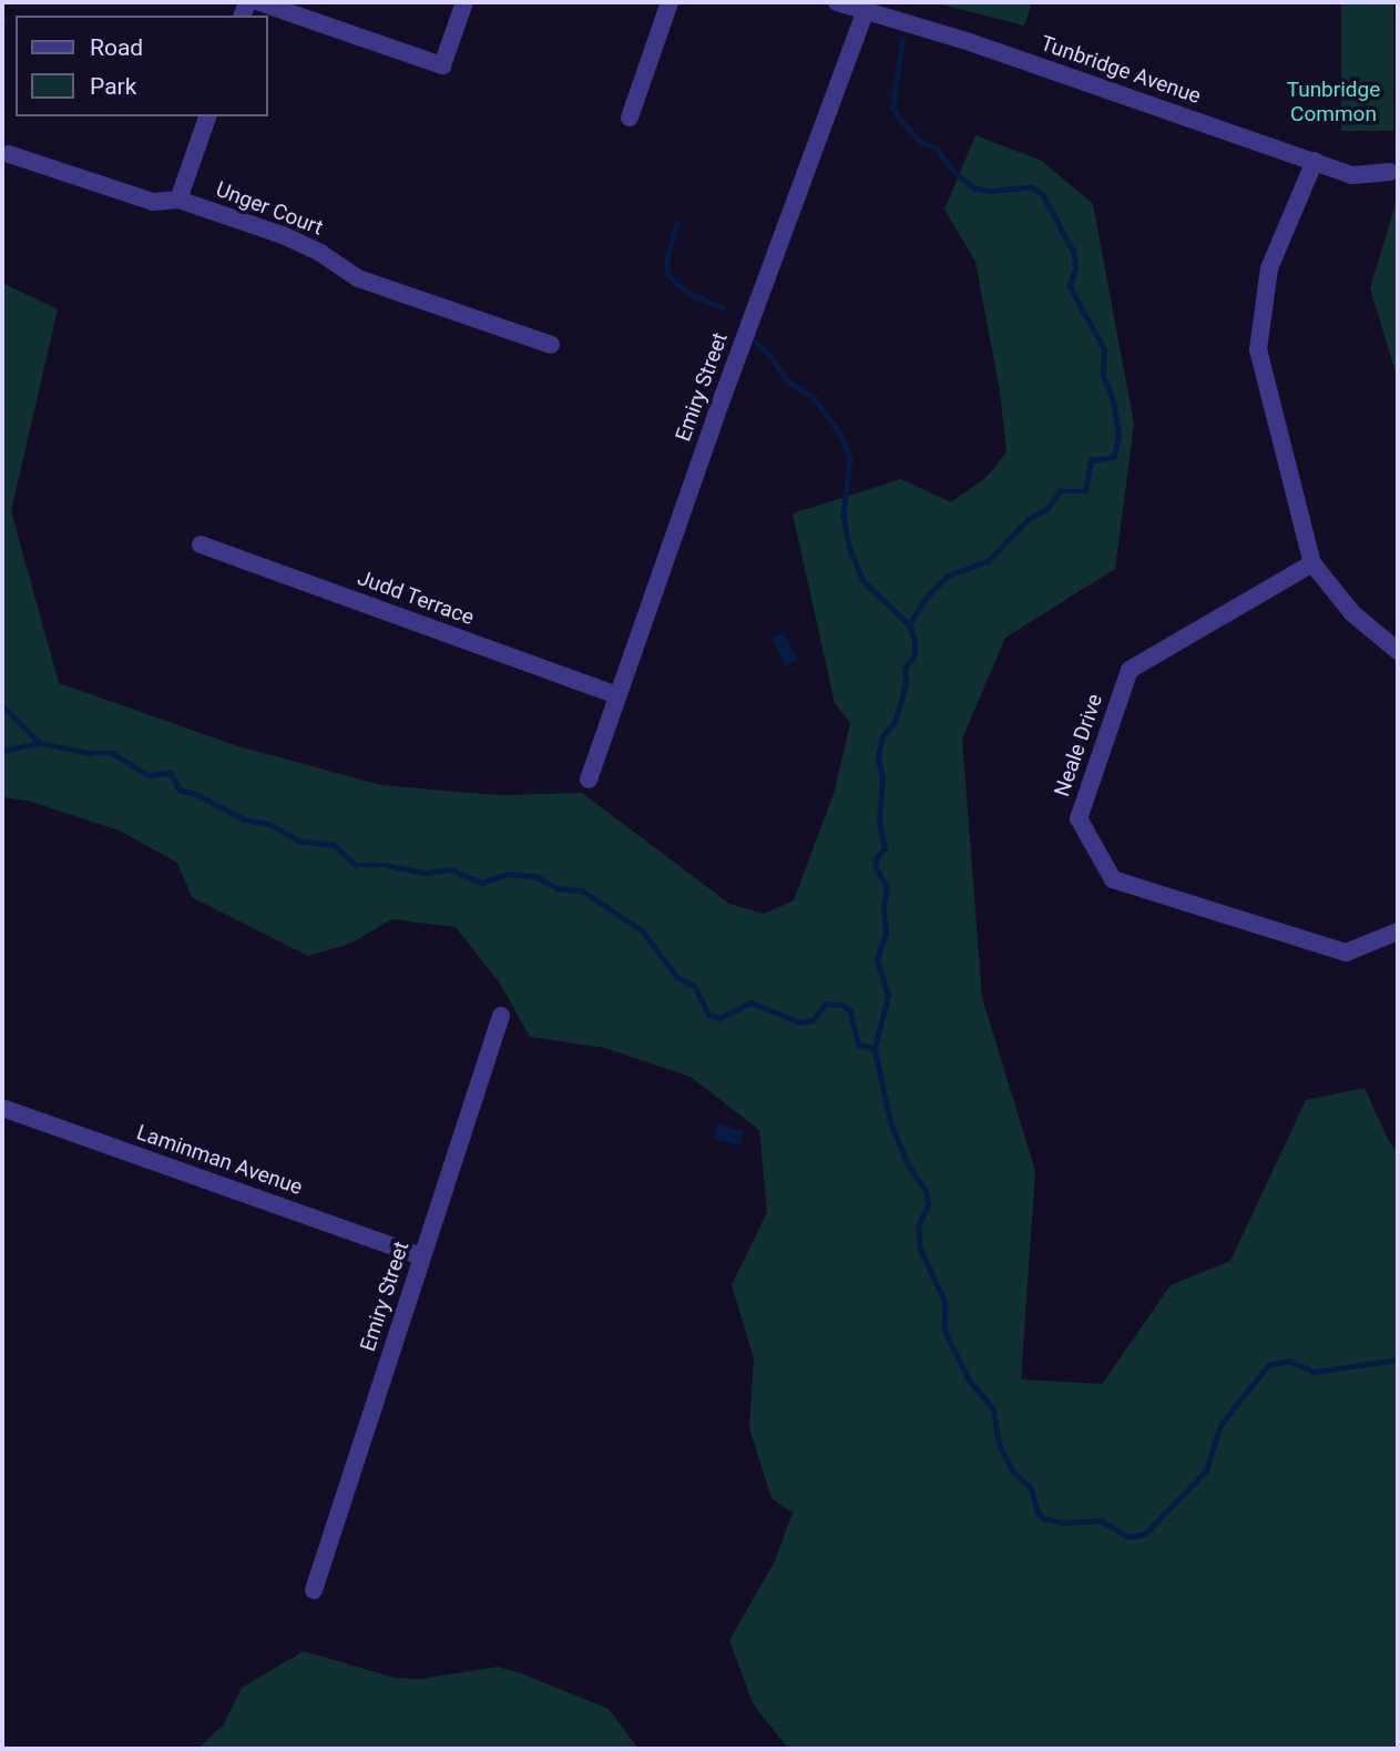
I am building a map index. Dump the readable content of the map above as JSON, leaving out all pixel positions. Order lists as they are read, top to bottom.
{
  "streets": {
    "street": [
      "Tunbridge Avenue",
      "Unger Court",
      "Emiry Street",
      "Judd Terrace",
      "Neale Drive",
      "Laminman Avenue"
    ]
  },
  "crossings": [
    ["Tunbridge Avenue", "Emiry Street"],
    ["Emiry Street", "Judd Terrace"],
    ["Emiry Street", "Laminman Avenue"]
  ],
  "parks": ["Tunbridge Common"],
  "legend": ["Road", "Park"]
}
